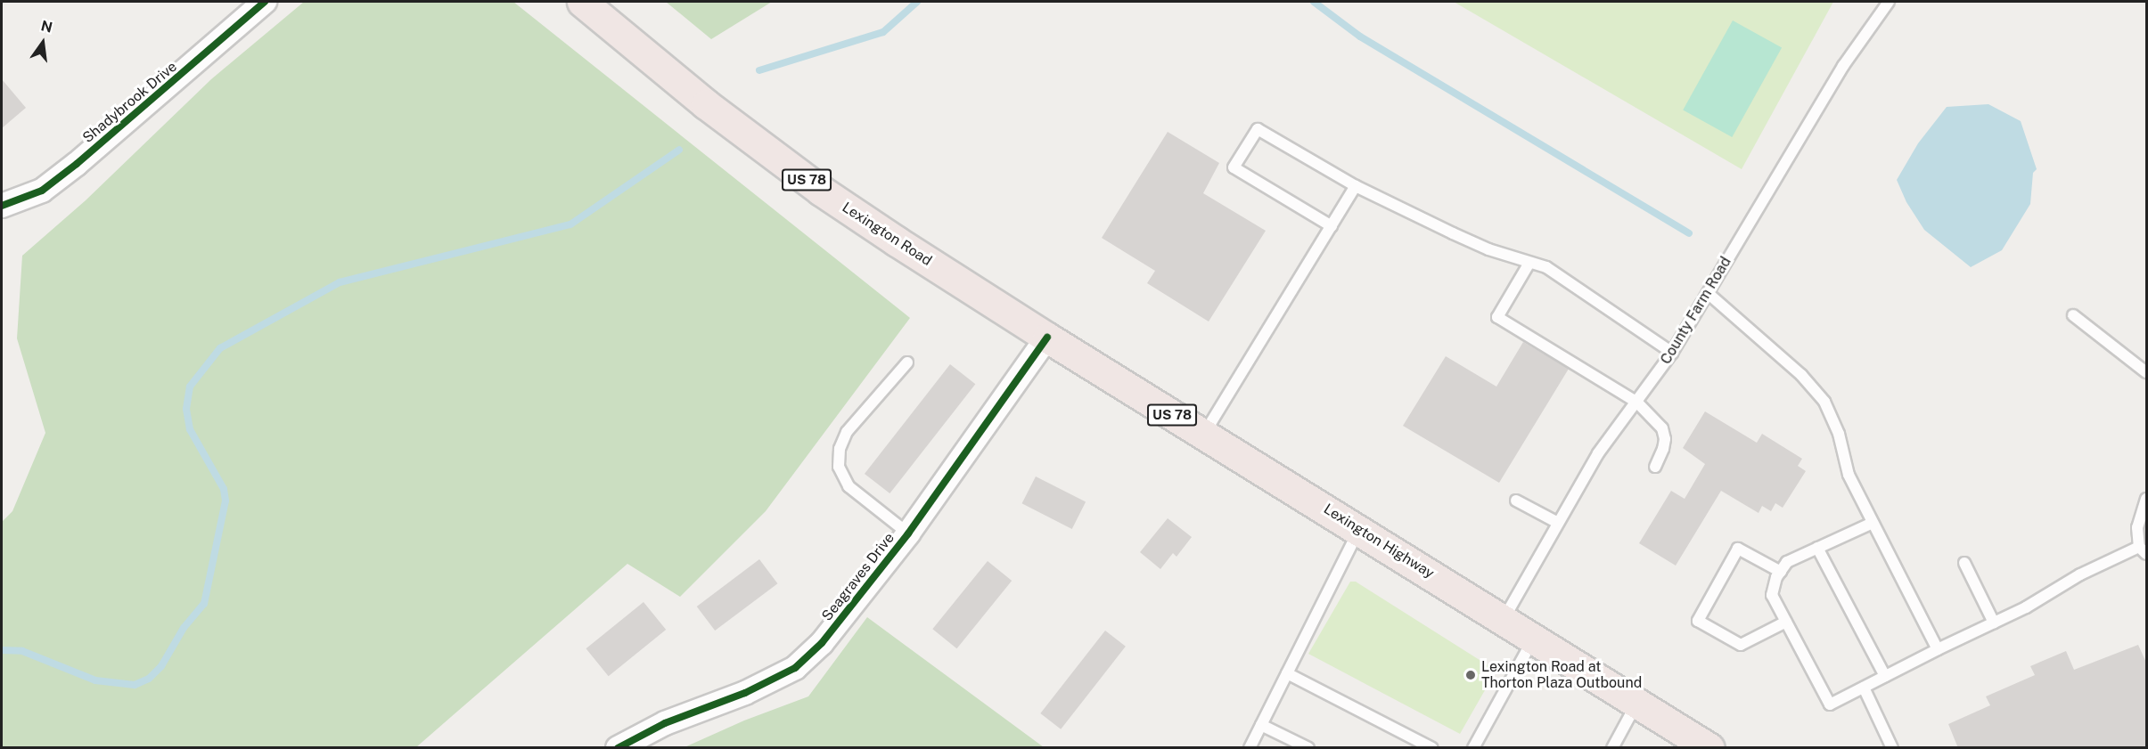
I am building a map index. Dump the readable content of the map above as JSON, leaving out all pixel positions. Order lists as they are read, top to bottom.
{
  "streets": {
    "highway": ["US 78", "Lexington Road", "Lexington Highway"],
    "street": ["Shadybrook Drive", "Seagraves Drive"],
    "lane": ["County Farm Road"]
  },
  "crossings": [
    ["Lexington Road", "Lexington Highway"],
    ["Lexington Road", "Seagraves Drive"],
    ["County Farm Road", "Lexington Highway"],
    ["Lexington Highway", "Seagraves Drive"]
  ],
  "places": ["Lexington Road at Thorton Plaza Outbound"],
  "north": "top"
}
